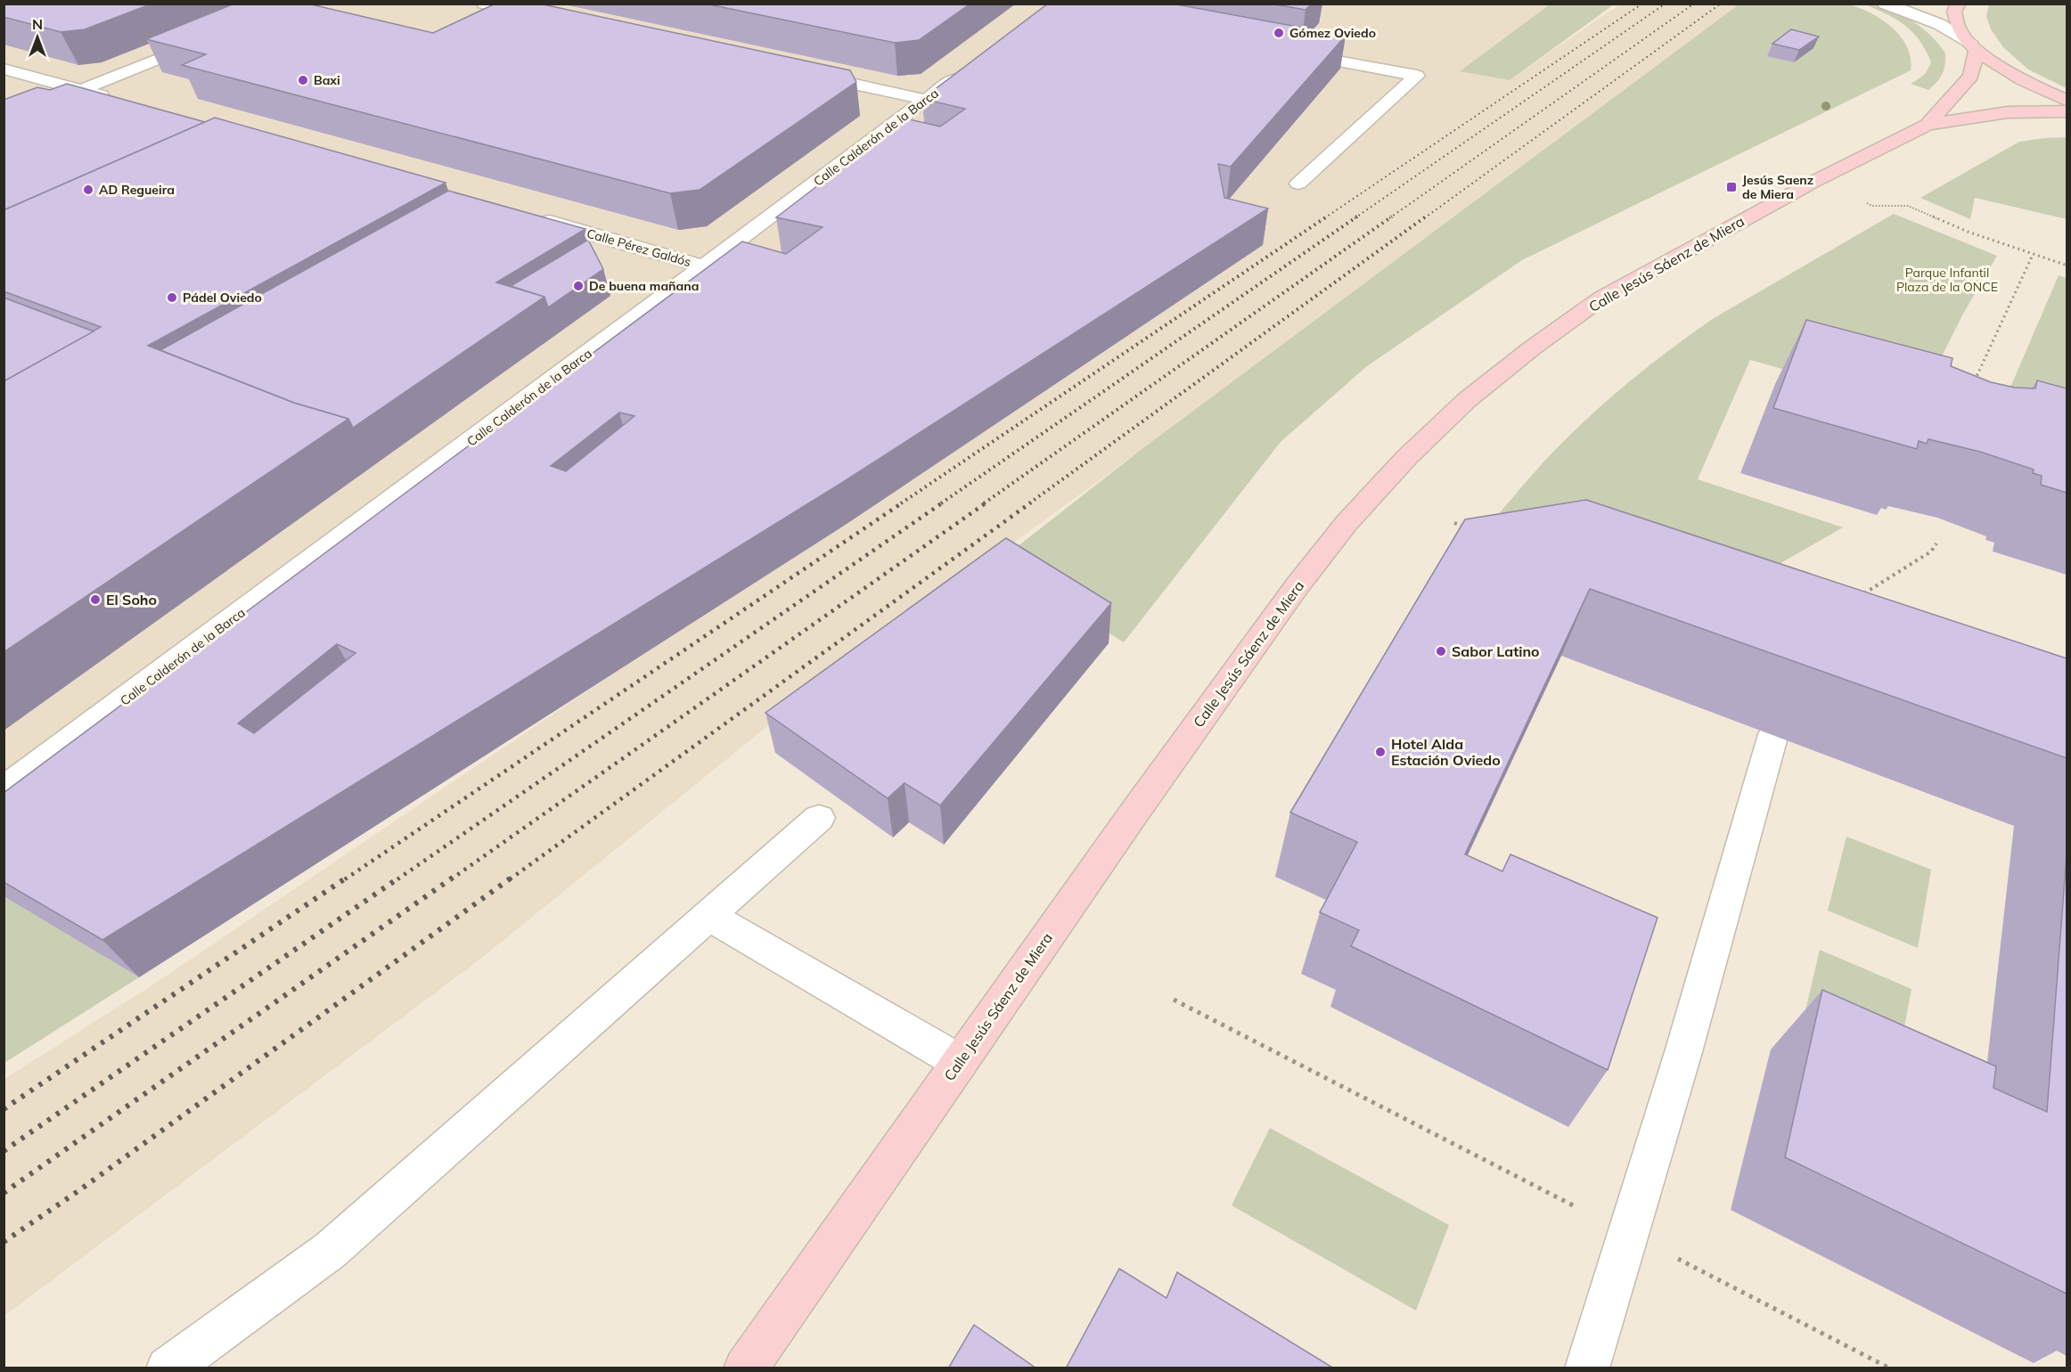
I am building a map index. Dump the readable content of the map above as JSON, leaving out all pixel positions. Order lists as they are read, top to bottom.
{
  "streets": {
    "main road": ["Calle Jesús Sáenz de Miera"],
    "street": ["Calle Calderón de la Barca", "Calle Pérez Galdós"]
  },
  "crossings": [
    ["Calle Calderón de la Barca", "Calle Pérez Galdós"]
  ],
  "parks": ["Parque Infantil Plaza de la ONCE"],
  "places": {
    "other": [
      "Gómez Oviedo",
      "Baxi",
      "AD Regueira",
      "De buena mañana",
      "Pádel Oviedo",
      "El Soho",
      "Sabor Latino",
      "Hotel Alda Estación Oviedo"
    ],
    "transit": ["Jesús Saenz de Miera"]
  },
  "north": "top"
}
